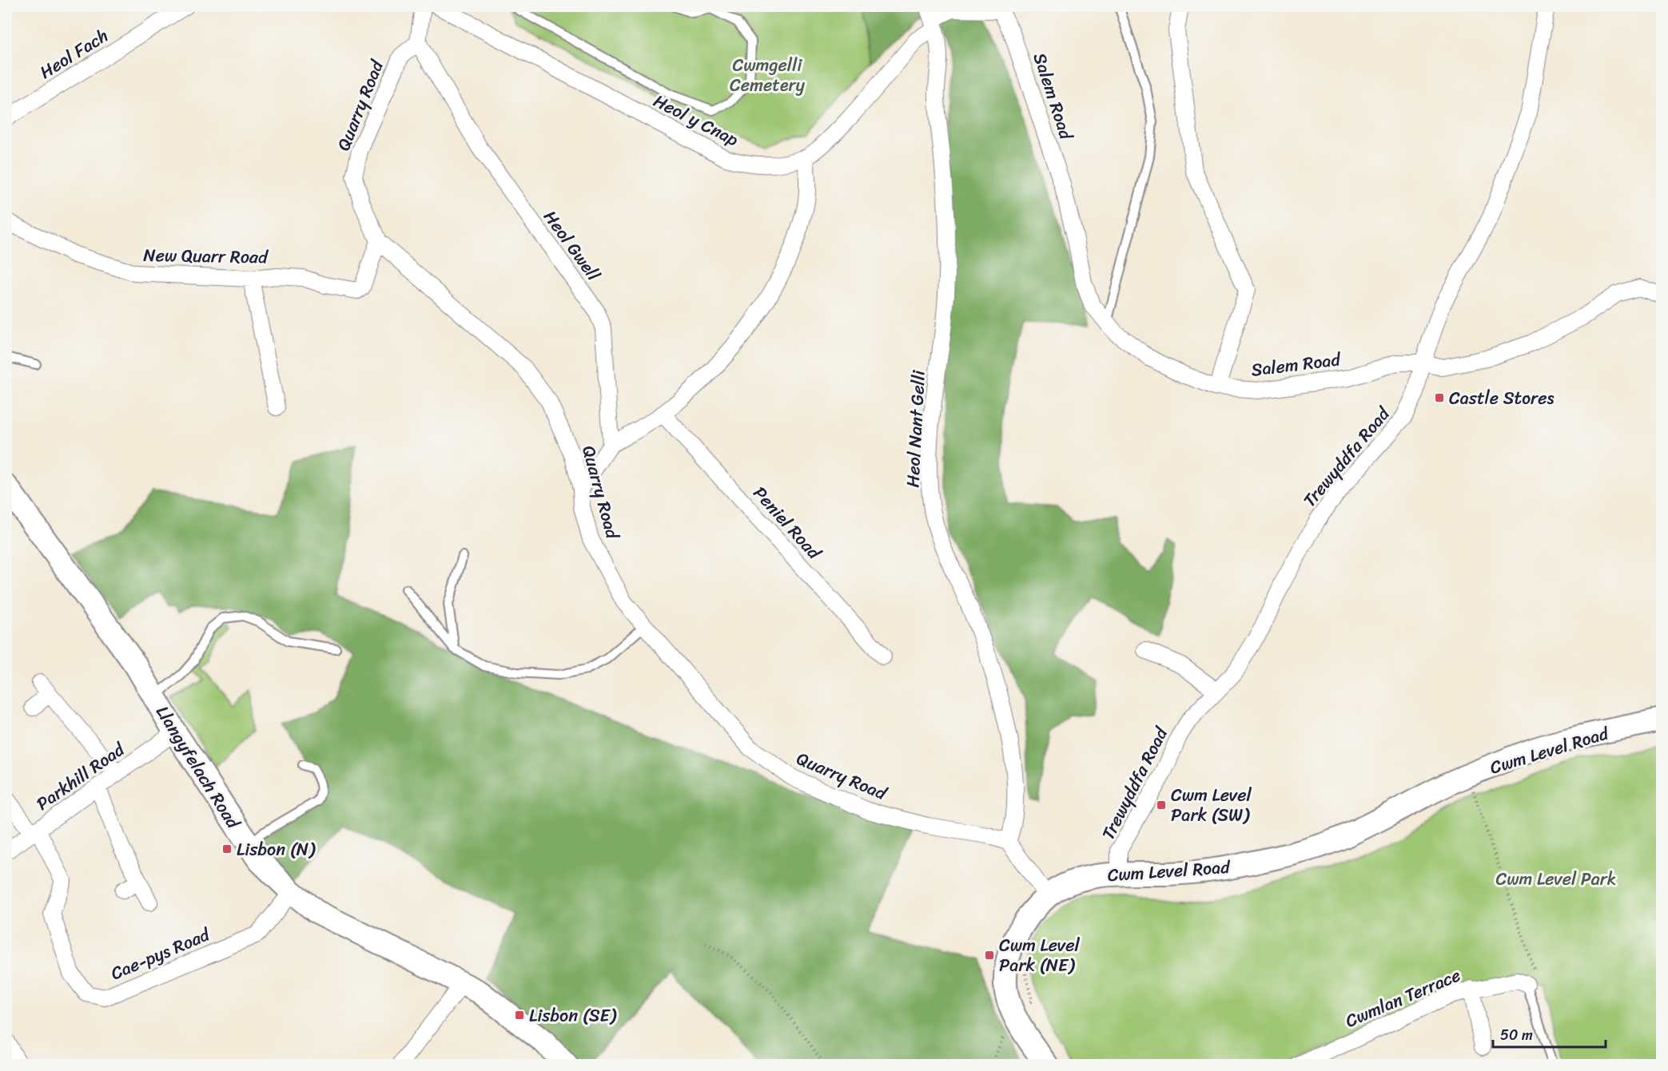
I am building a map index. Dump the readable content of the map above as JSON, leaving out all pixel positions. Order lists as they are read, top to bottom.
{
  "streets": {
    "street": [
      "Heol Fach",
      "Salem Road",
      "Quarry Road",
      "Heol y Cnap",
      "Heol Gwell",
      "New Quarr Road",
      "Heol Nant Gelli",
      "Trewyddfa Road",
      "Peniel Road",
      "Cwm Level Road",
      "Llangyfelach Road",
      "Parkhill Road",
      "Cae-pys Road",
      "Cwmlan Terrace"
    ]
  },
  "crossings": [
    ["Salem Road", "Heol y Cnap"],
    ["Salem Road", "Trewyddfa Road"],
    ["Quarry Road", "Heol Gwell"],
    ["Quarry Road", "New Quarr Road"],
    ["Quarry Road", "Heol Nant Gelli"],
    ["Heol y Cnap", "Heol Nant Gelli"],
    ["Trewyddfa Road", "Cwm Level Road"],
    ["Llangyfelach Road", "Parkhill Road"],
    ["Llangyfelach Road", "Cae-pys Road"],
    ["Parkhill Road", "Cae-pys Road"]
  ],
  "parks": ["Cwmgelli Cemetery", "Cwm Level Park"],
  "places": {
    "transit": [
      "Castle Stores",
      "Cwm Level Park (SW)",
      "Lisbon (N)",
      "Cwm Level Park (NE)",
      "Lisbon (SE)"
    ]
  },
  "scale_bar": "50 m"
}
